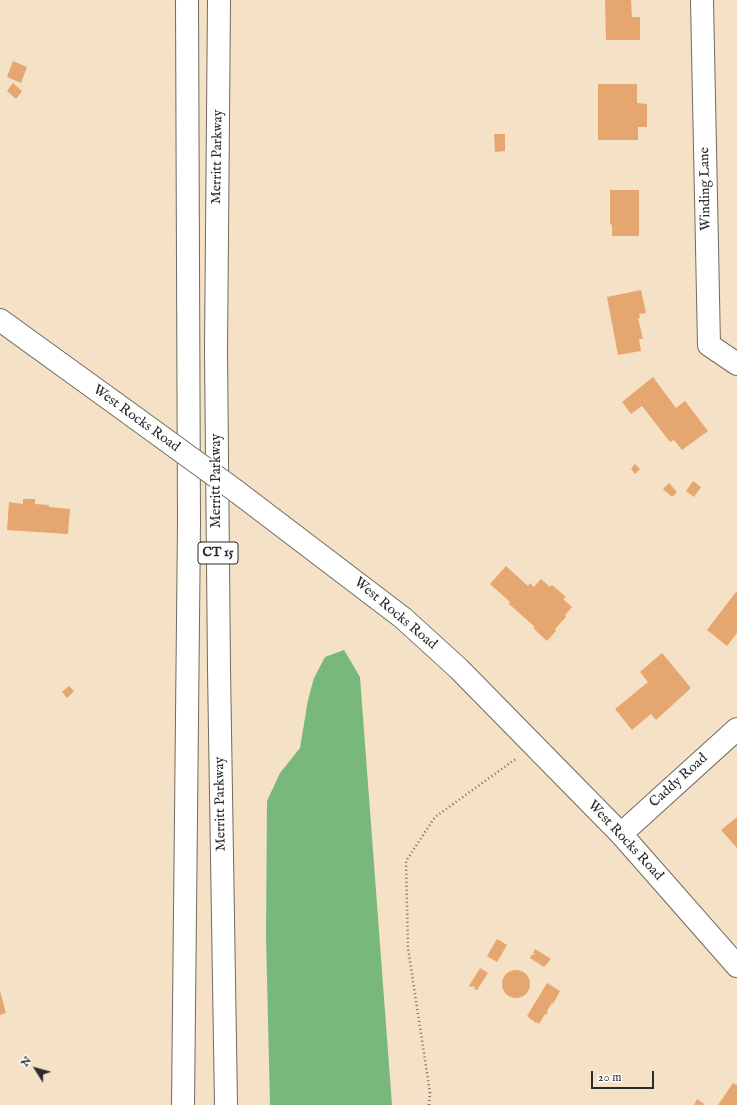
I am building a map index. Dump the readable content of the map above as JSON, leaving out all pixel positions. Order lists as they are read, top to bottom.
{
  "streets": {
    "main road": [
      "Merritt Parkway",
      "Winding Lane",
      "West Rocks Road",
      "CT 15",
      "Caddy Road"
    ]
  },
  "crossings": [
    ["West Rocks Road", "Caddy Road"]
  ],
  "scale_bar": "20 m",
  "north": "top left"
}
